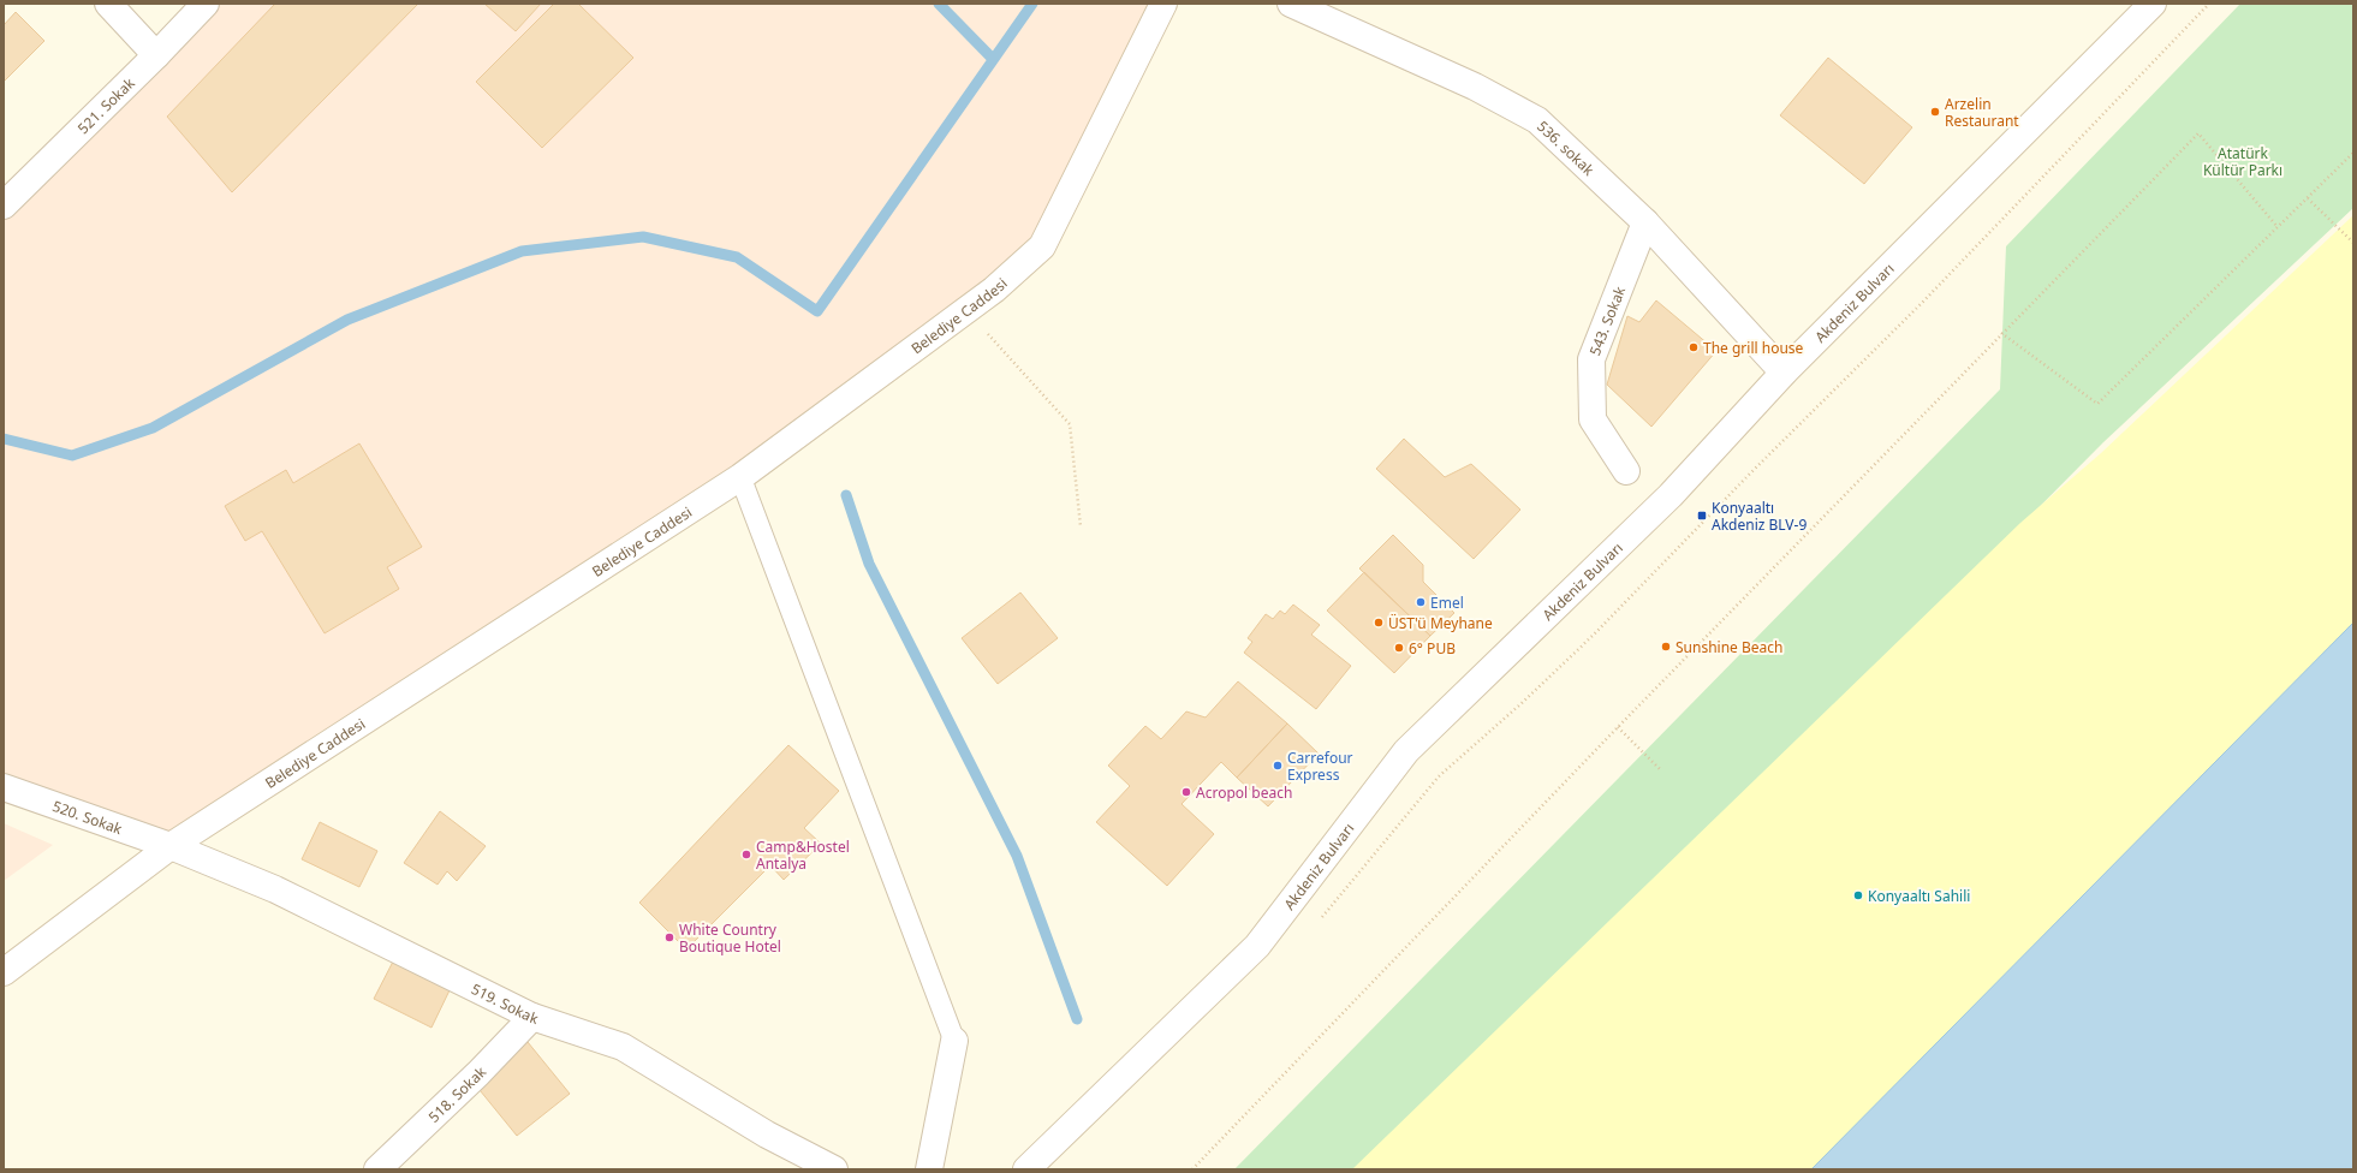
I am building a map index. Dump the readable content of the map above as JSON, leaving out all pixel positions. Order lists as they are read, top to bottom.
{
  "streets": {
    "main road": [
      "521. Sokak",
      "536. sokak",
      "Akdeniz Bulvarı",
      "Belediye Caddesi",
      "543. Sokak",
      "520. Sokak",
      "519. Sokak",
      "518. Sokak"
    ]
  },
  "crossings": [
    ["536. sokak", "Akdeniz Bulvarı"],
    ["536. sokak", "543. Sokak"],
    ["Belediye Caddesi", "520. Sokak"],
    ["Belediye Caddesi", "519. Sokak"],
    ["520. Sokak", "519. Sokak"],
    ["519. Sokak", "518. Sokak"]
  ],
  "parks": ["Atatürk Kültür Parkı"],
  "places": {
    "other": [
      "Arzelin Restaurant",
      "The grill house",
      "Emel",
      "ÜST'ü Meyhane",
      "Sunshine Beach",
      "6° PUB",
      "Carrefour Express",
      "Acropol beach",
      "Camp&Hostel Antalya",
      "Konyaaltı Sahili",
      "White Country Boutique Hotel"
    ],
    "transit": ["Konyaaltı Akdeniz BLV-9"]
  }
}
